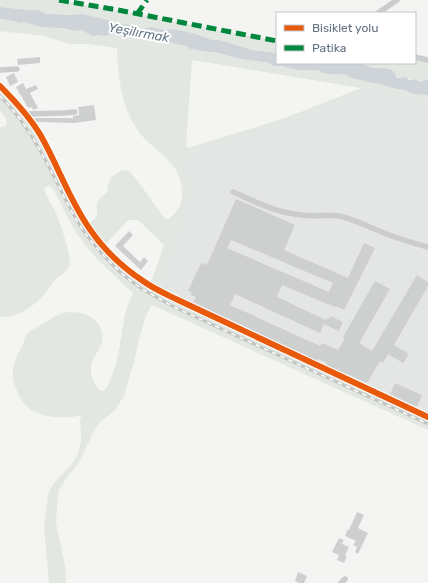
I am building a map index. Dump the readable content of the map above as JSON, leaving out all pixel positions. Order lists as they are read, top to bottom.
{
  "water": ["Yeşilırmak"],
  "legend": ["Bisiklet yolu", "Patika"]
}
